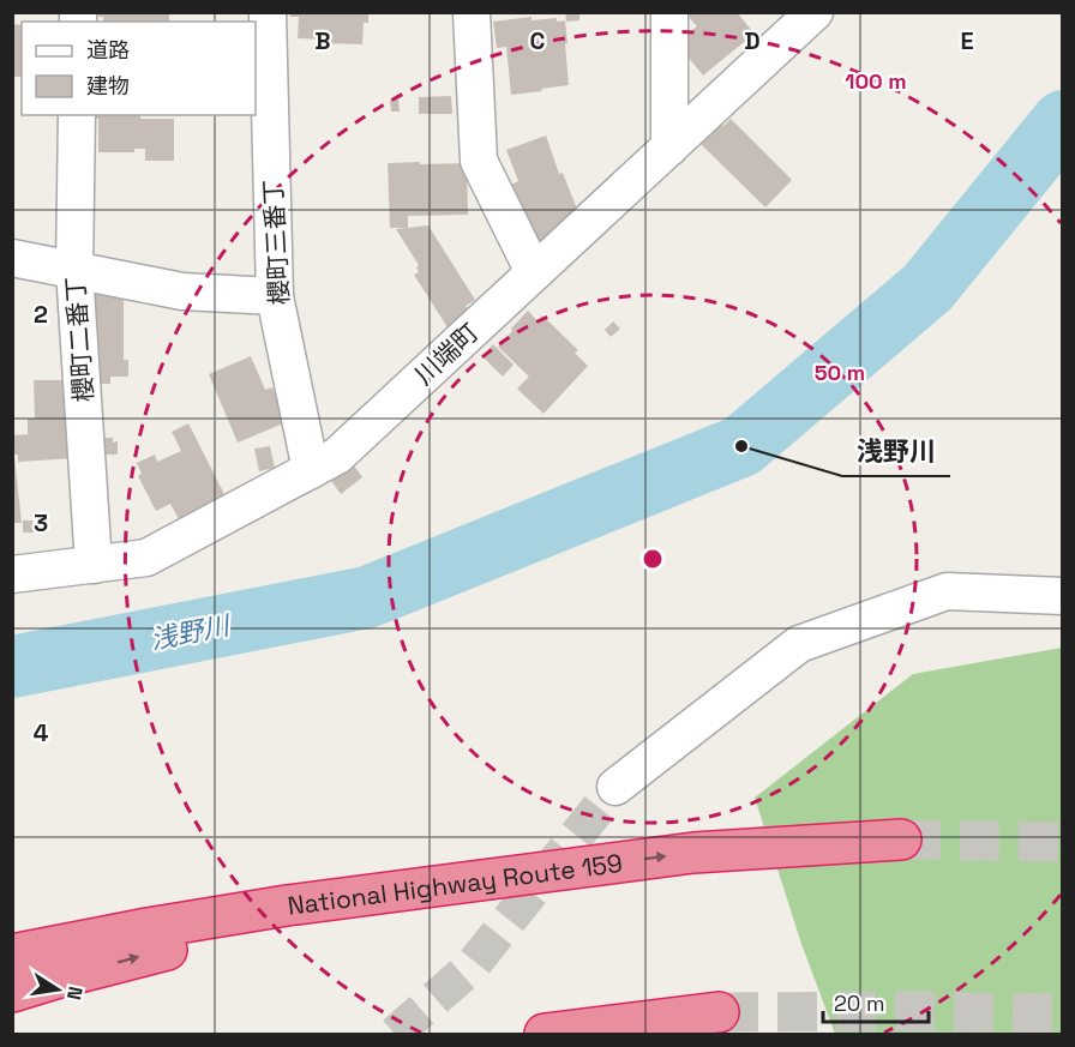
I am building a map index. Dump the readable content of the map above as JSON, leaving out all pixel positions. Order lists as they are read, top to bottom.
{
  "streets": {
    "highway": ["National Highway Route 159"],
    "street": ["櫻町三番丁", "櫻町二番丁", "川端町"]
  },
  "crossings": [
    ["櫻町三番丁", "川端町"],
    ["櫻町二番丁", "川端町"]
  ],
  "water": ["浅野川"],
  "places": ["浅野川"],
  "legend": ["道路", "建物"],
  "scale_bar": "20 m",
  "north": "right",
  "grid": {
    "columns": [
      "B",
      "C",
      "D",
      "E"
    ],
    "rows": ["2", "3", "4"]
  },
  "rings": ["100 m", "50 m"]
}
